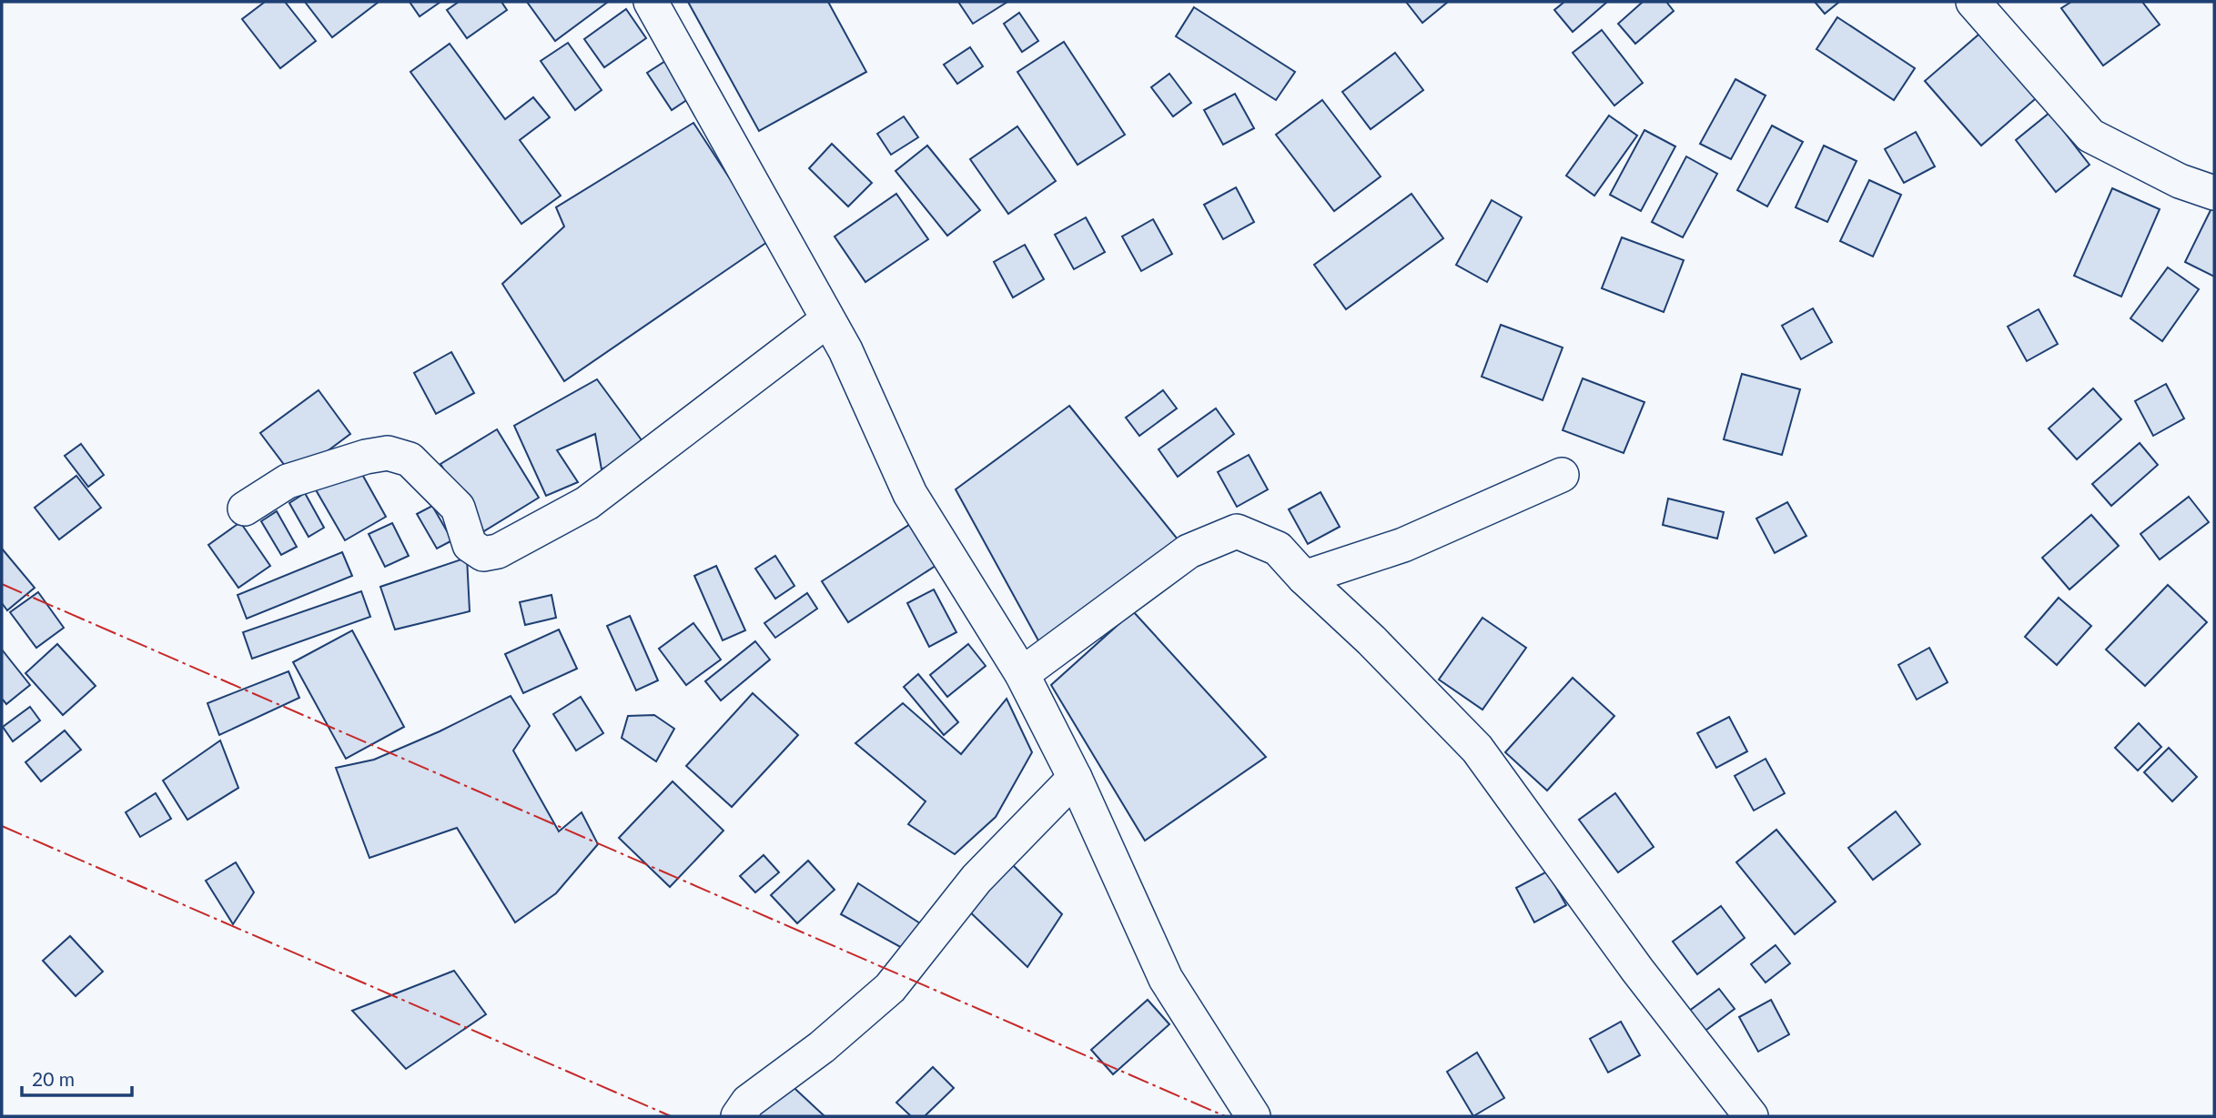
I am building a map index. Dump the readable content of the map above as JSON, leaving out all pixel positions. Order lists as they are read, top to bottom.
{
  "scale_bar": "20 m"
}
